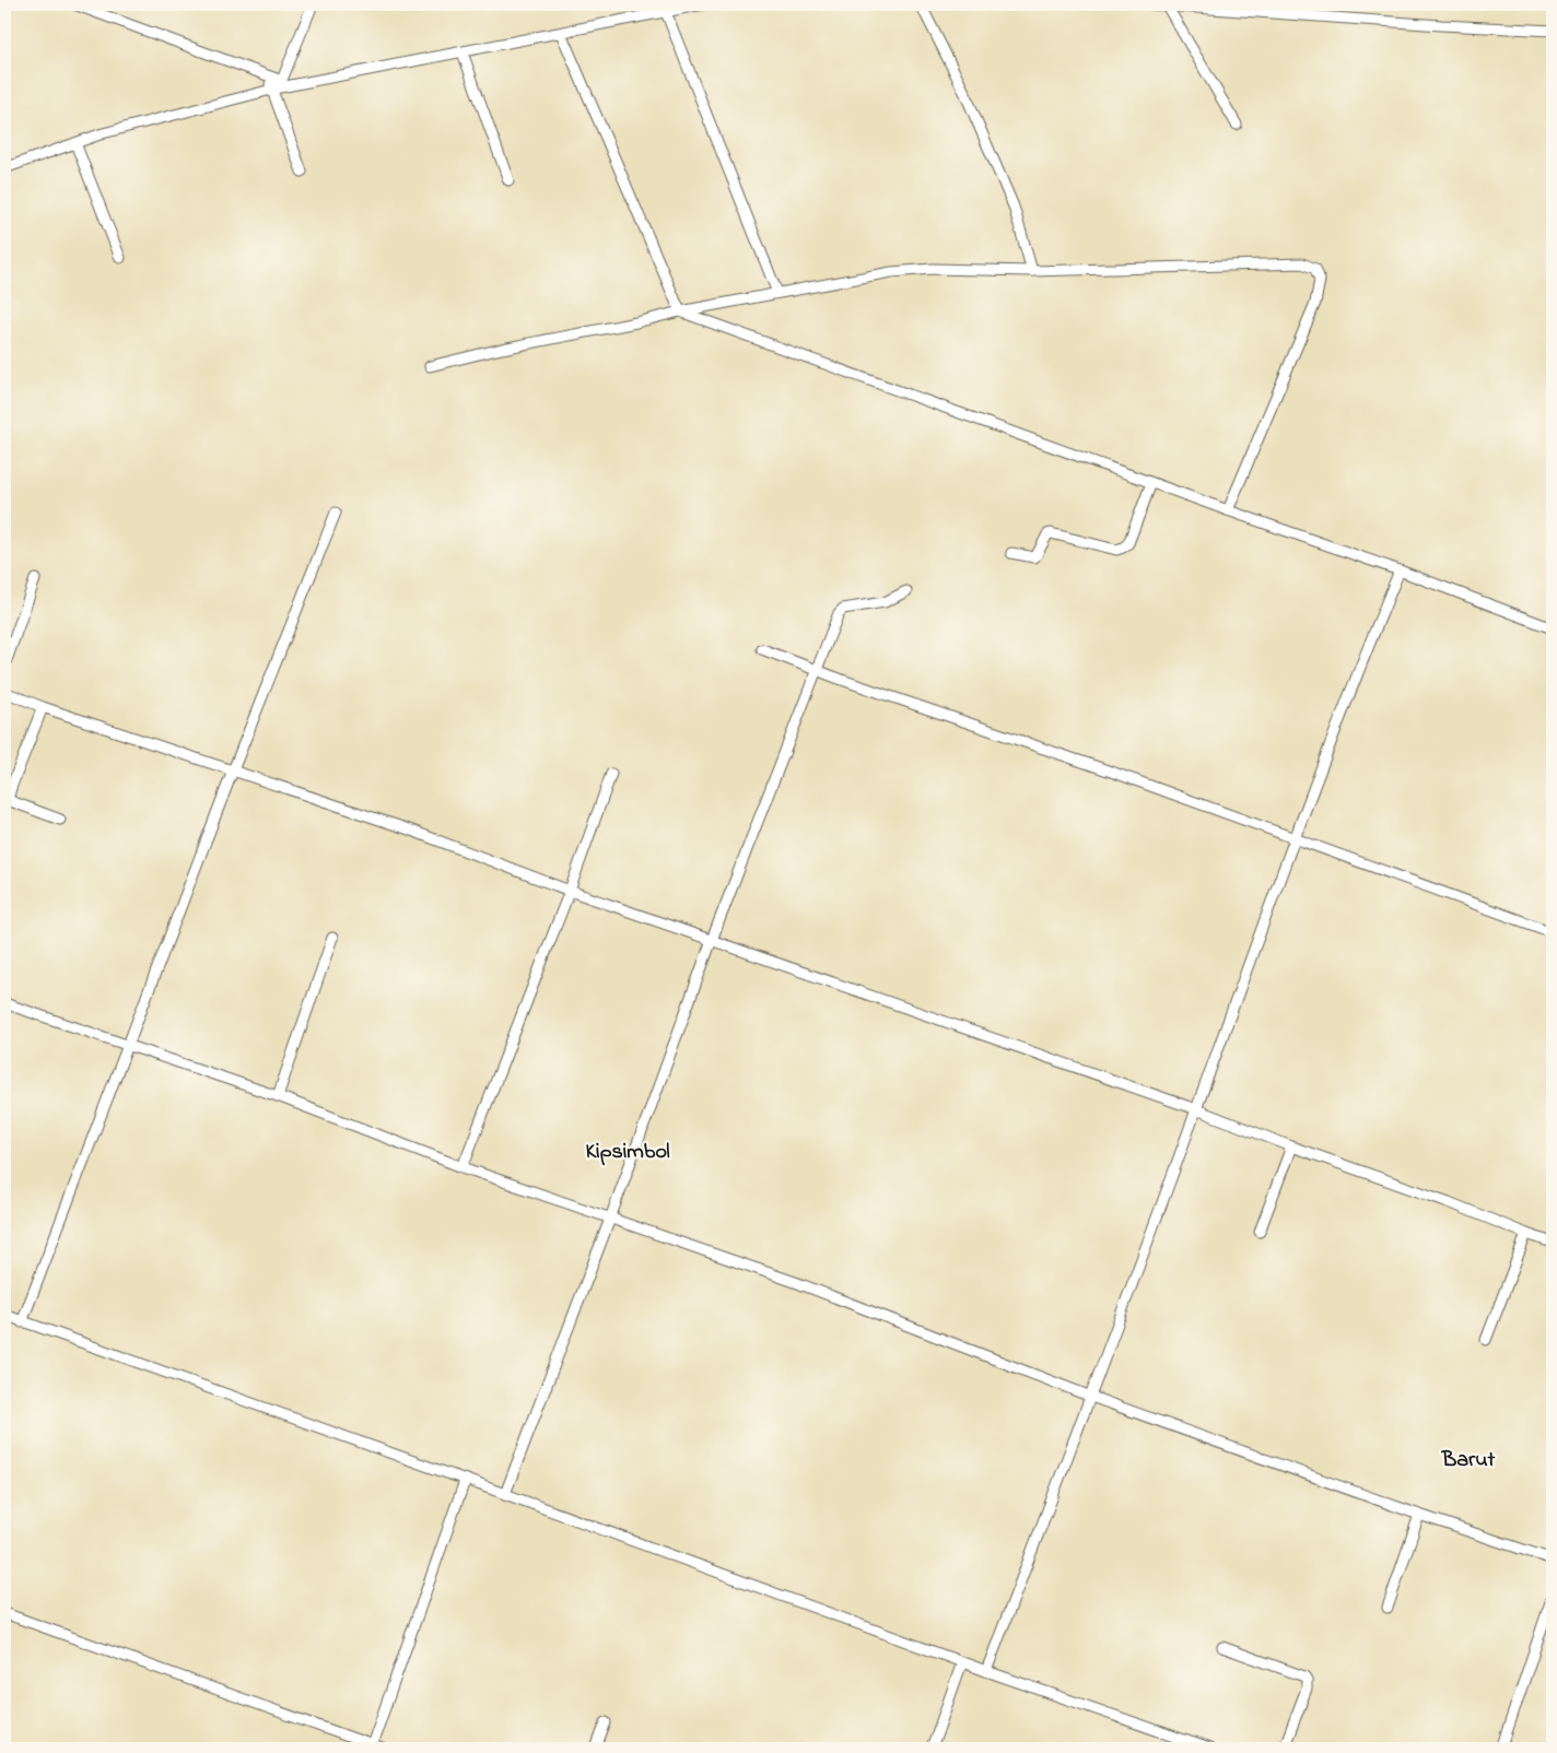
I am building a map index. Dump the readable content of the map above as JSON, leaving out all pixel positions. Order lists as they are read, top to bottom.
{
  "districts": ["Kipsimbol", "Barut"]
}
